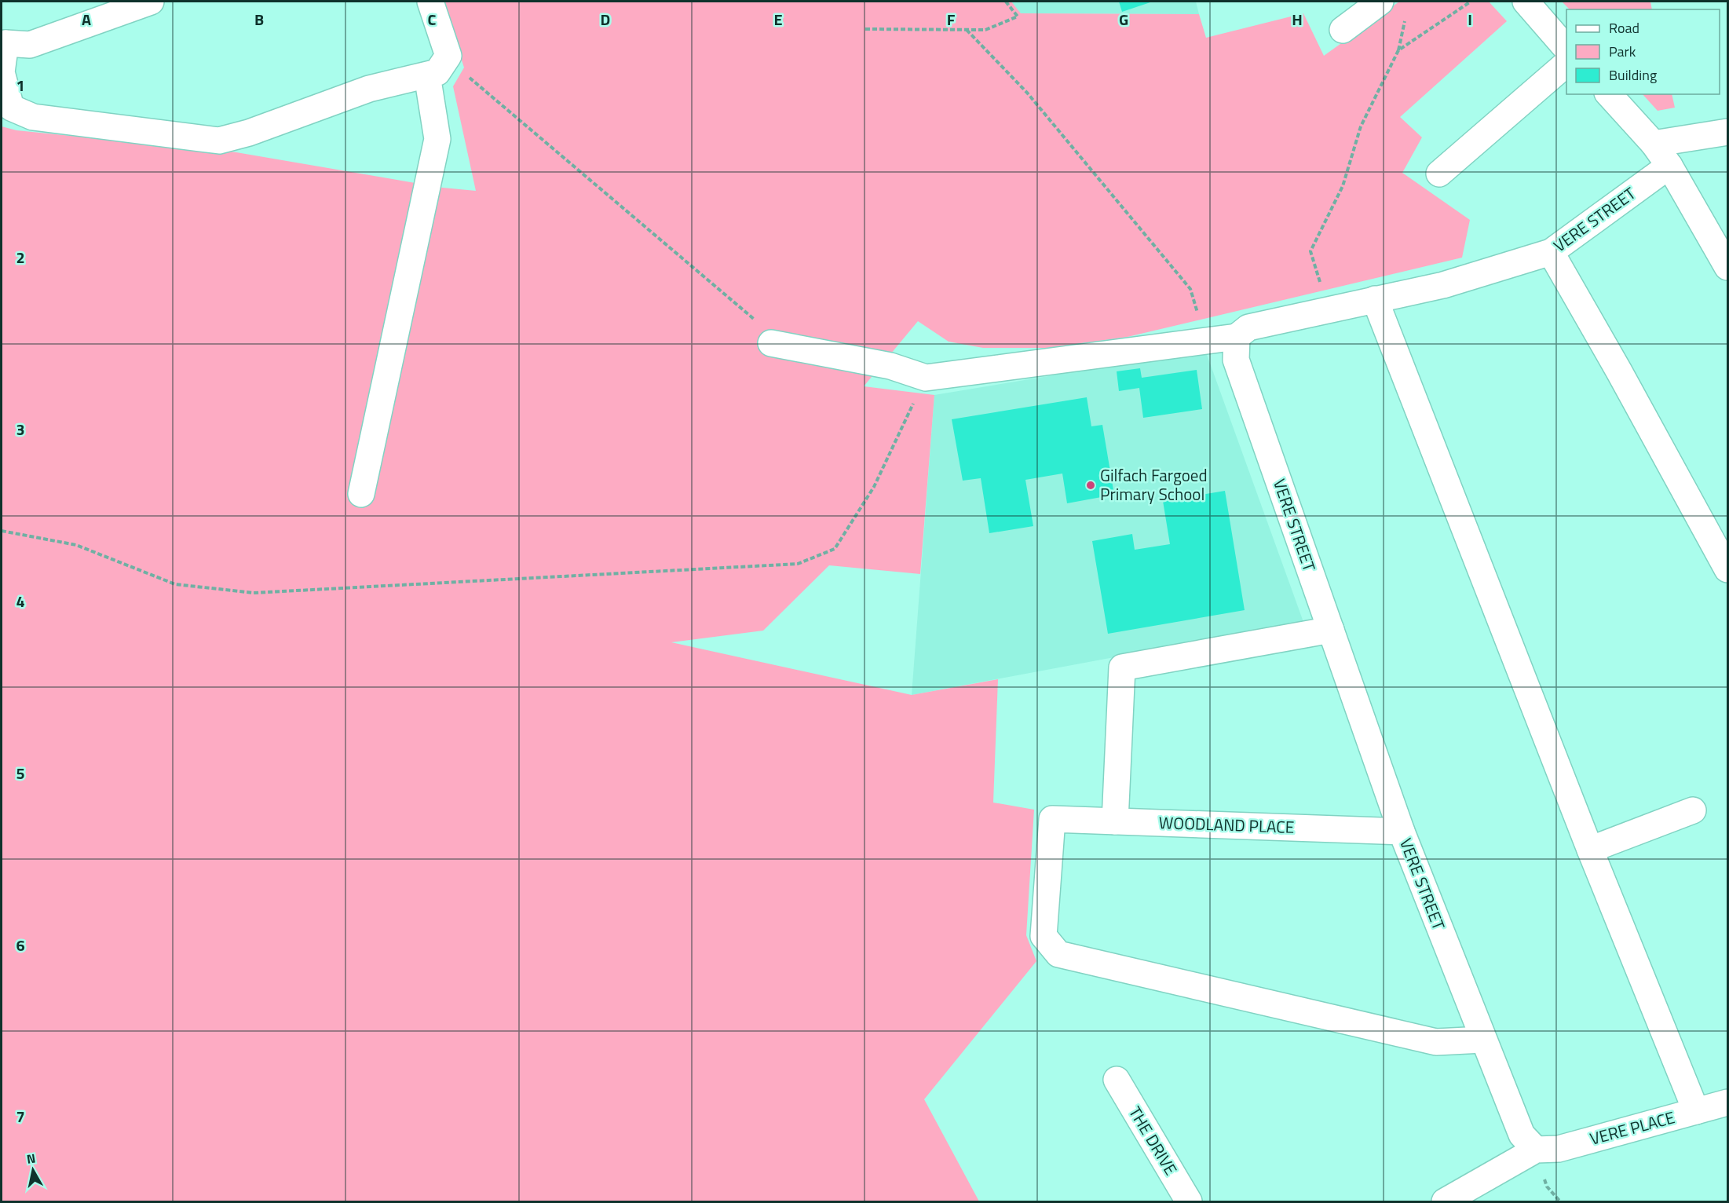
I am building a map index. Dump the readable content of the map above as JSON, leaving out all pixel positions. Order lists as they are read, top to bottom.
{
  "streets": {
    "street": [
      "VERE STREET",
      "WOODLAND PLACE",
      "VERE PLACE",
      "THE DRIVE"
    ]
  },
  "crossings": [
    ["VERE STREET", "WOODLAND PLACE"],
    ["VERE STREET", "VERE PLACE"]
  ],
  "places": ["Gilfach Fargoed Primary School"],
  "legend": ["Road", "Park", "Building"],
  "north": "top",
  "grid": {
    "columns": [
      "A",
      "B",
      "C",
      "D",
      "E",
      "F",
      "G",
      "H",
      "I"
    ],
    "rows": [
      "1",
      "2",
      "3",
      "4",
      "5",
      "6",
      "7"
    ]
  }
}
